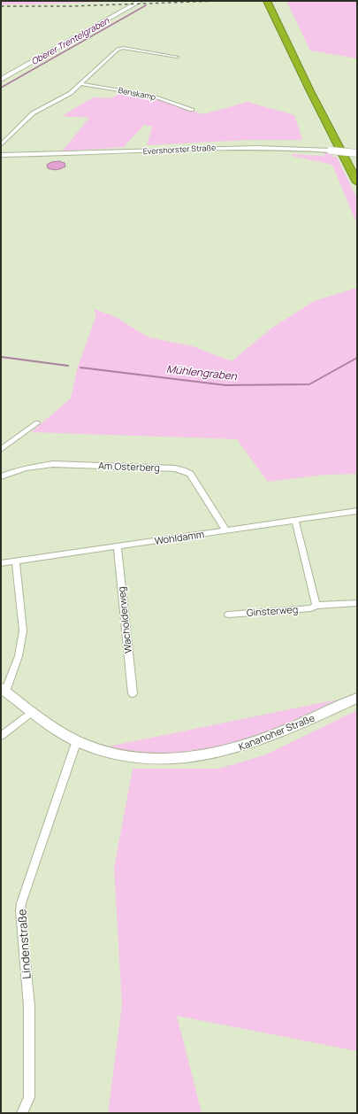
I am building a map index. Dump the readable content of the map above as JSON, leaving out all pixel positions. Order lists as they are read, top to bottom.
{
  "streets": {
    "street": [
      "Benskamp",
      "Evershorster Straße",
      "Am Osterberg",
      "Wohldamm",
      "Ginsterweg",
      "Wacholderweg",
      "Kananoher Straße",
      "Lindenstraße"
    ]
  },
  "crossings": [
    ["Am Osterberg", "Wohldamm"],
    ["Wohldamm", "Wacholderweg"],
    ["Kananoher Straße", "Lindenstraße"]
  ],
  "water": ["Oberer Trentelgraben", "Mühlengraben"]
}
